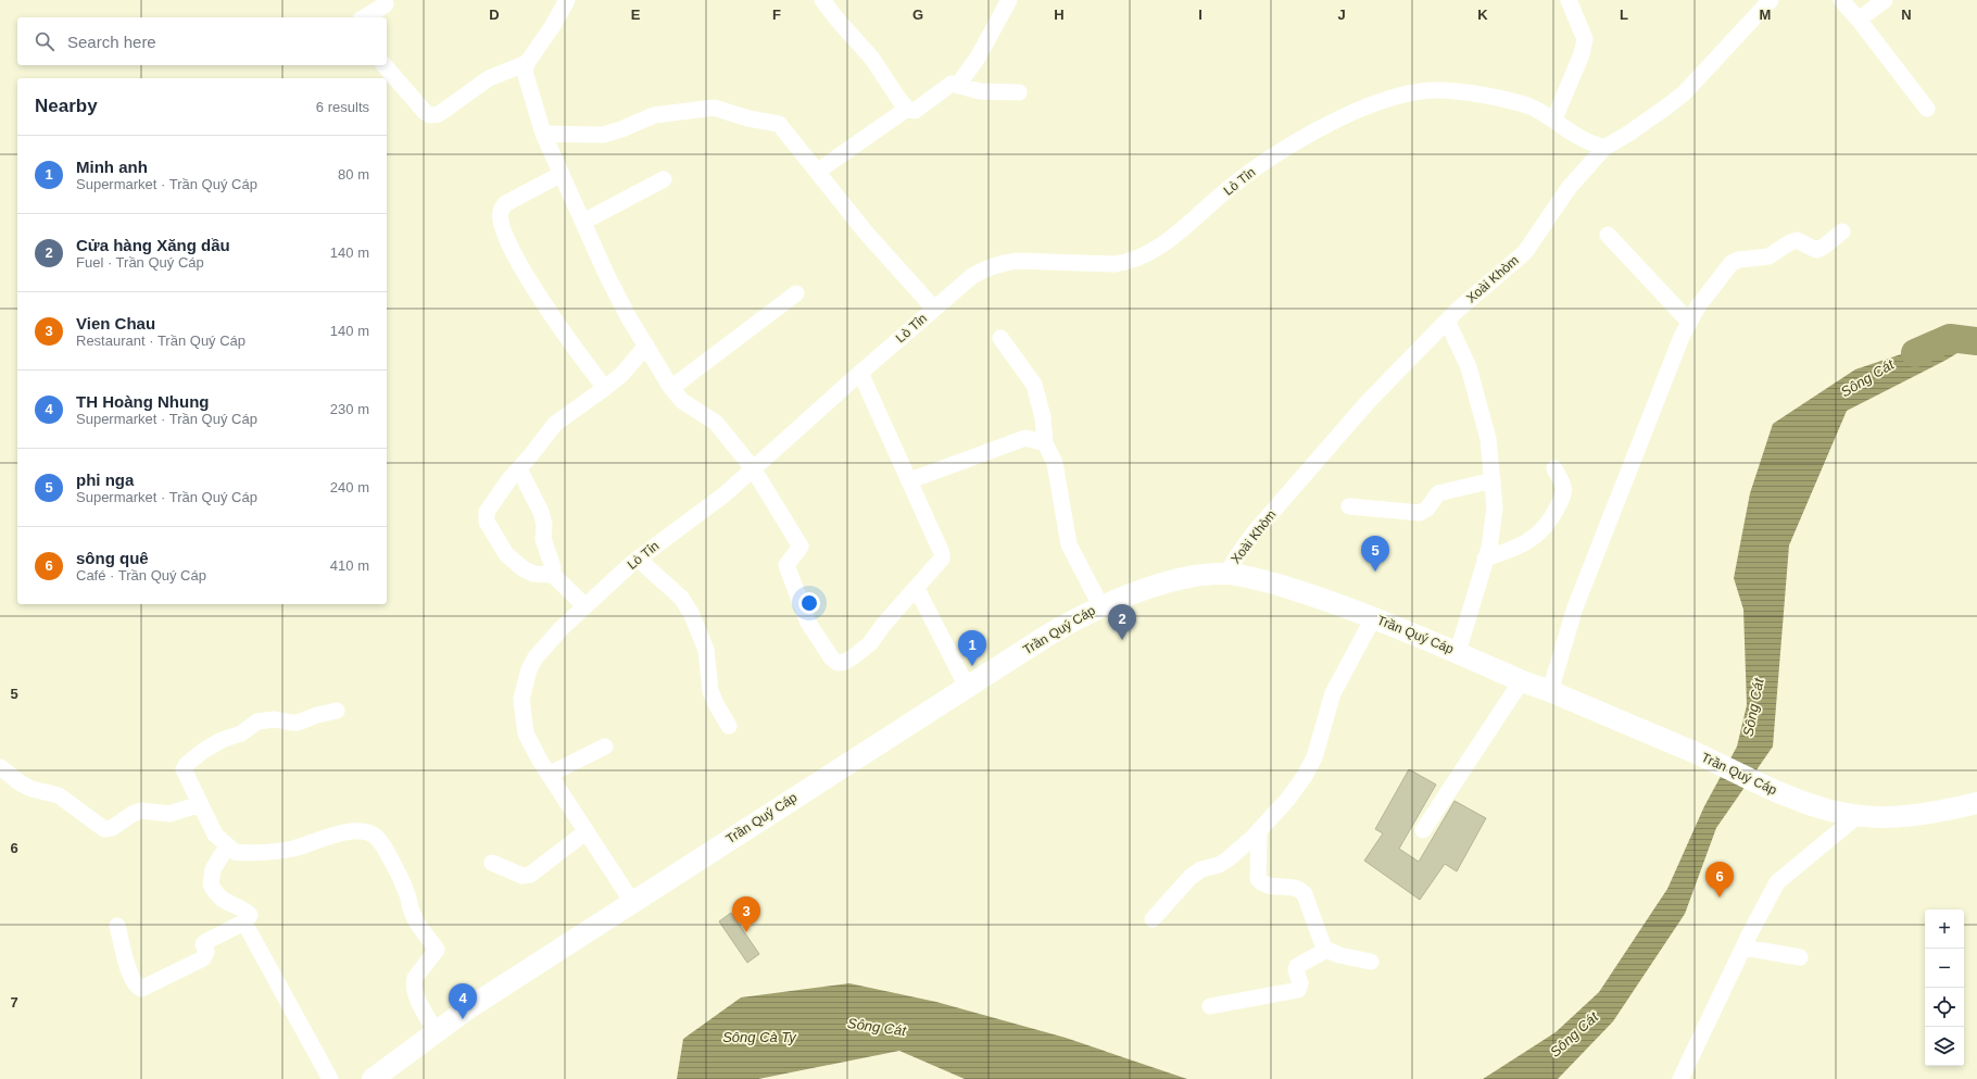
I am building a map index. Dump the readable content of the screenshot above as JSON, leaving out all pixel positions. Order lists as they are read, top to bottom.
{
  "streets": {
    "main road": ["Trần Quý Cáp"],
    "street": ["Lò Tỉn", "Xoài Khòm"]
  },
  "crossings": [
    ["Lò Tỉn", "Xoài Khòm"],
    ["Lò Tỉn", "Trần Quý Cáp"],
    ["Xoài Khòm", "Trần Quý Cáp"]
  ],
  "water": ["Sông Cát", "Sông Cà Ty"],
  "page": {
    "search": "Search here",
    "heading": ["Nearby", "6 results"],
    "list": [
      {
        "mark": "1",
        "name": "Minh anh",
        "note": "Supermarket · Trần Quý Cáp",
        "value": "80 m"
      },
      {
        "mark": "2",
        "name": "Cửa hàng Xăng dầu",
        "note": "Fuel · Trần Quý Cáp",
        "value": "140 m"
      },
      {
        "mark": "3",
        "name": "Vien Chau",
        "note": "Restaurant · Trần Quý Cáp",
        "value": "140 m"
      },
      {
        "mark": "4",
        "name": "TH Hoàng Nhung",
        "note": "Supermarket · Trần Quý Cáp",
        "value": "230 m"
      },
      {
        "mark": "5",
        "name": "phi nga",
        "note": "Supermarket · Trần Quý Cáp",
        "value": "240 m"
      },
      {
        "mark": "6",
        "name": "sông quê",
        "note": "Café · Trần Quý Cáp",
        "value": "410 m"
      }
    ],
    "pins": [
      "5",
      "2",
      "1",
      "6",
      "3",
      "4"
    ],
    "map_buttons": ["+", "−"]
  },
  "grid": {
    "columns": [
      "D",
      "E",
      "F",
      "G",
      "H",
      "I",
      "J",
      "K",
      "L",
      "M",
      "N"
    ],
    "rows": ["5", "6", "7"]
  }
}
